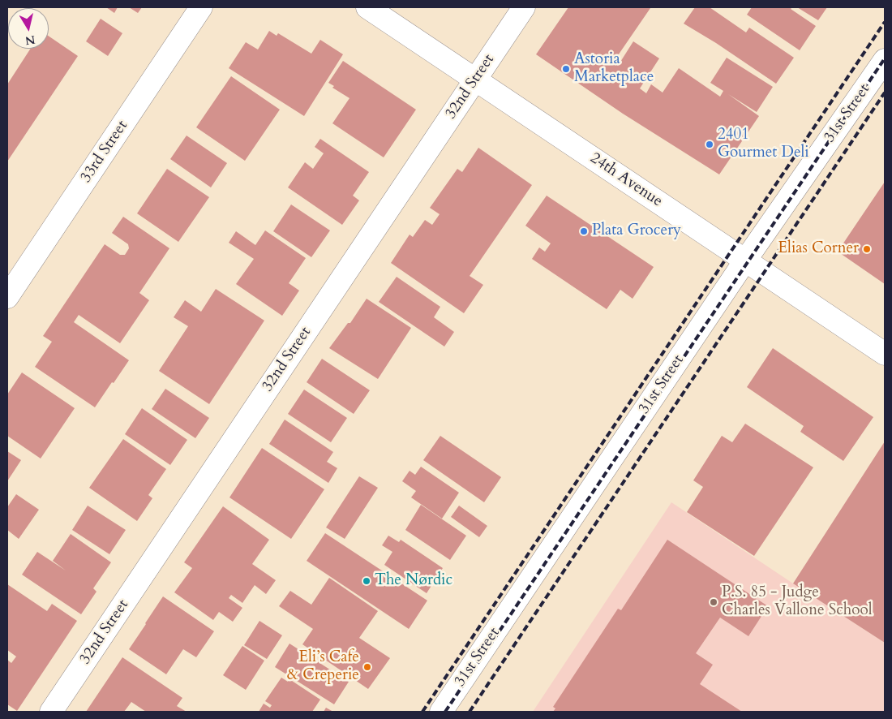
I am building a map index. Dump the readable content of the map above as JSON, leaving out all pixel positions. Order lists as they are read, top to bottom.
{
  "streets": {
    "street": [
      "32nd Street",
      "31st Street",
      "33rd Street",
      "24th Avenue"
    ]
  },
  "crossings": [
    ["32nd Street", "24th Avenue"],
    ["31st Street", "24th Avenue"]
  ],
  "places": [
    "Astoria Marketplace",
    "2401 Gourmet Deli",
    "Plata Grocery",
    "Elias Corner",
    "The Nørdic",
    "P.S. 85 - Judge Charles Vallone School",
    "Eli’s Cafe & Creperie"
  ],
  "north": "bottom"
}
